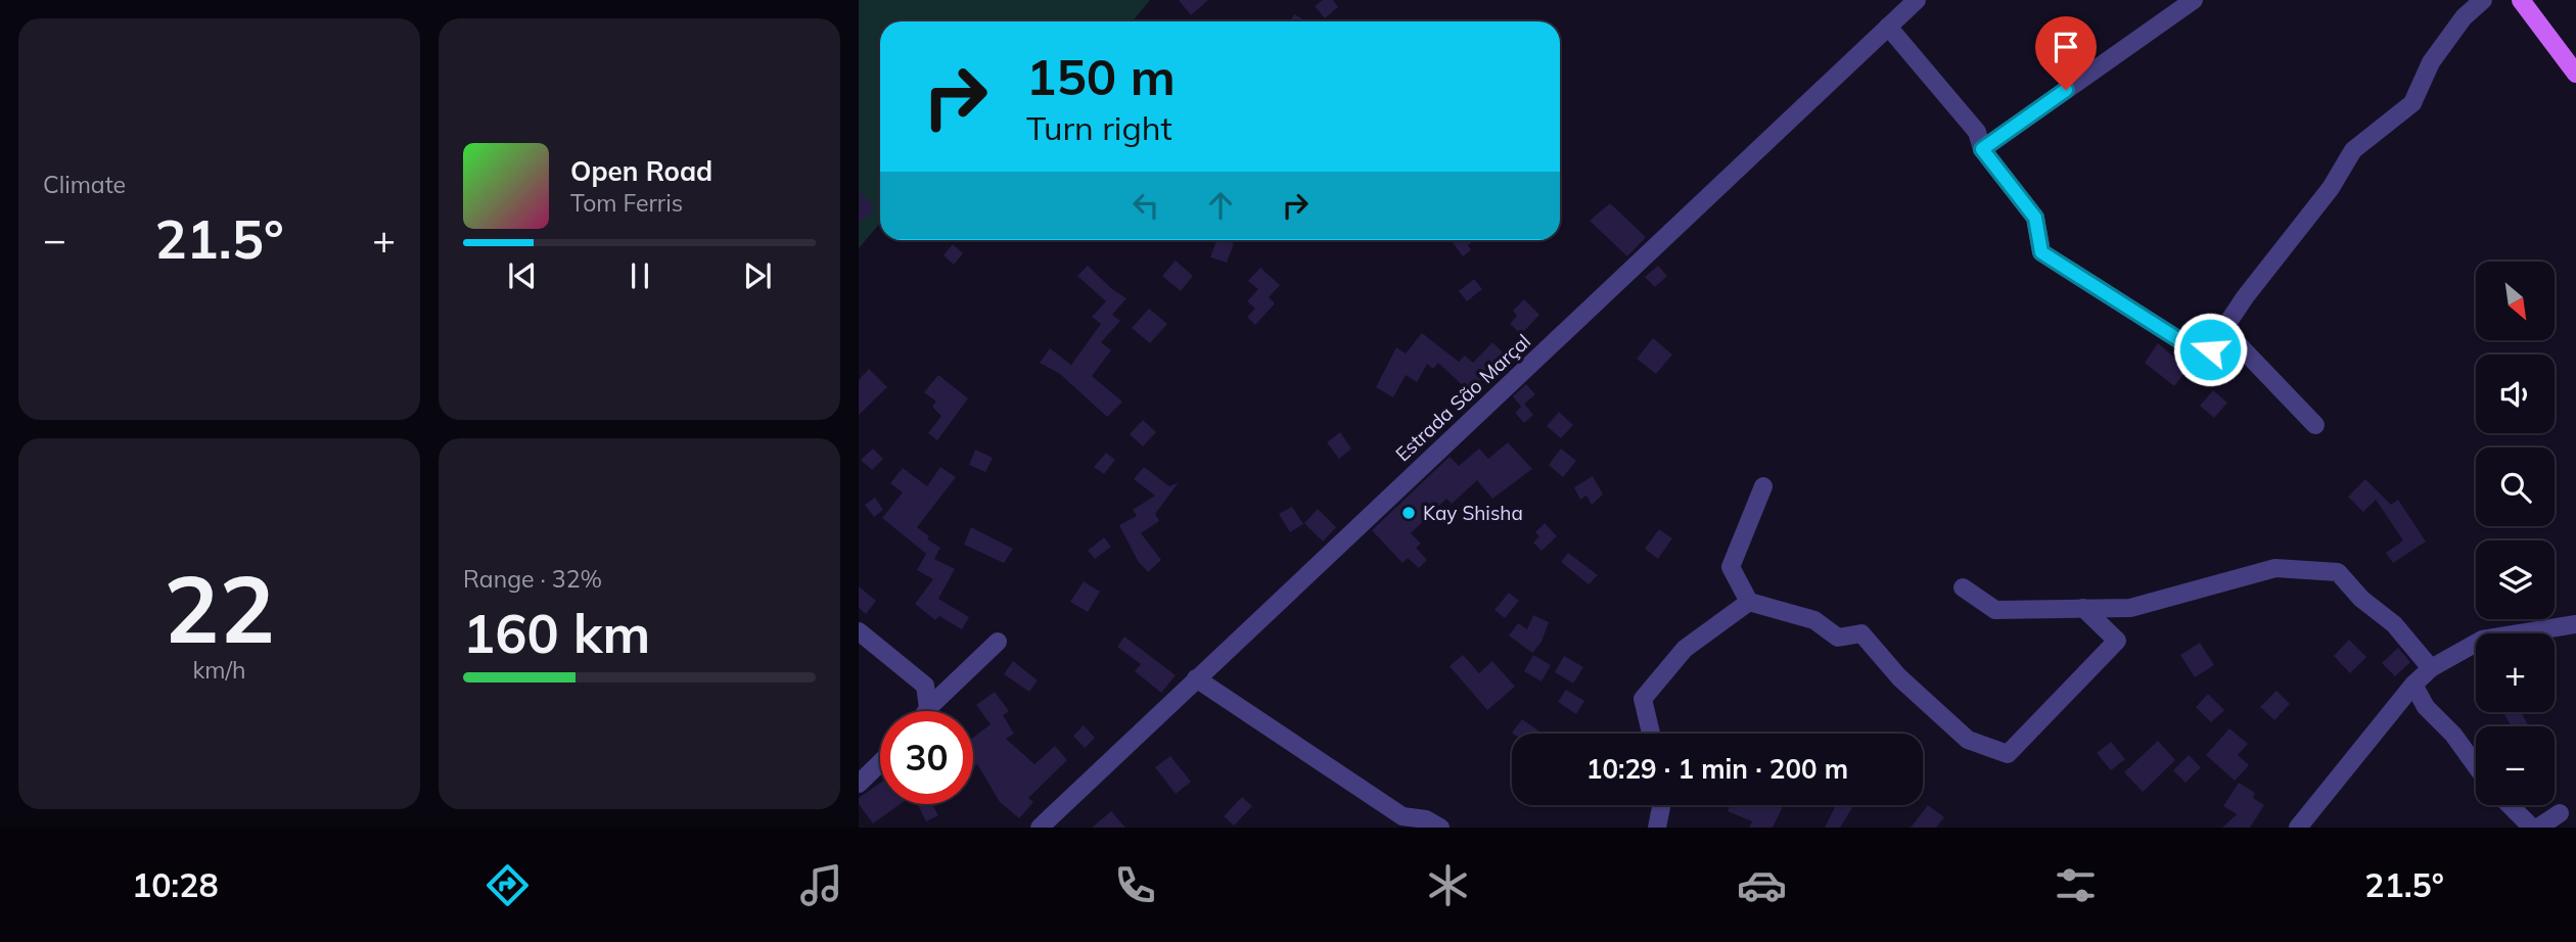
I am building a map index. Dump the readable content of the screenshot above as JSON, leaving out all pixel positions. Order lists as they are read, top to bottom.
{
  "streets": {
    "street": ["Estrada São Marçal"]
  },
  "places": ["Kay Shisha"],
  "north": "bottom right",
  "page": {
    "tile": [
      "Climate",
      ["22", "km/h"],
      ["Range · 32%", "160 km"]
    ],
    "turn": ["150 m", "Turn right"],
    "song": ["Open Road", "Tom Ferris"],
    "heat": ["−", "21.5°", "+"],
    "map_buttons": ["+", "−"],
    "limit": "30",
    "trip": "10:29 · 1 min · 200 m",
    "tabs": ["10:28", "21.5°"]
  }
}
